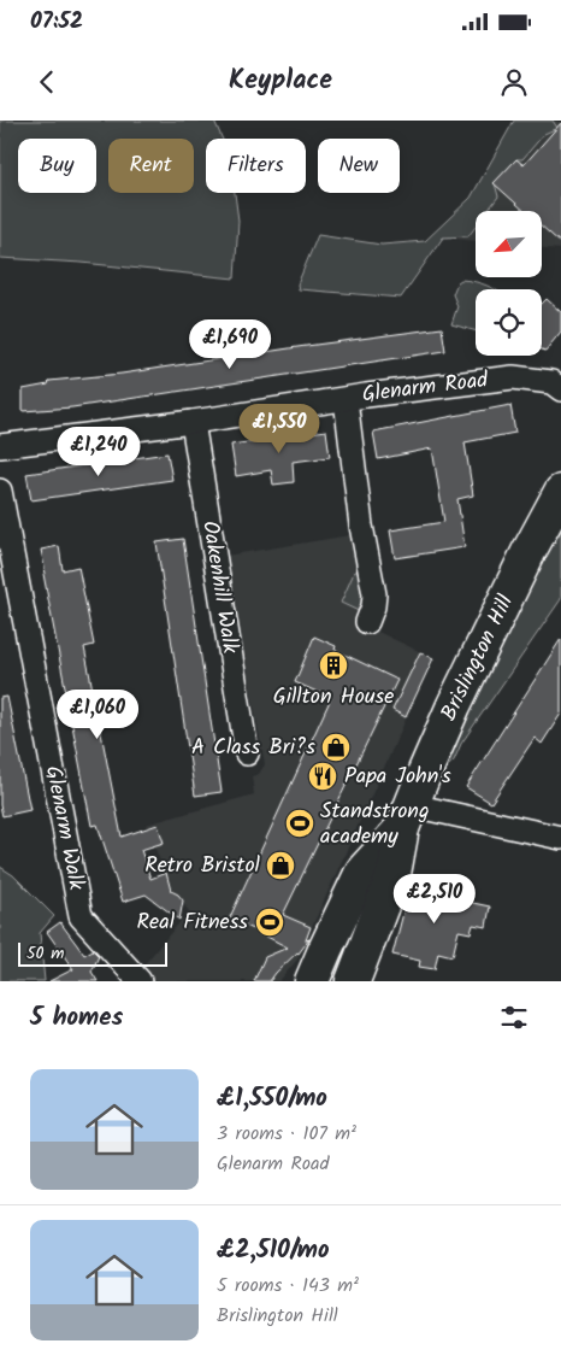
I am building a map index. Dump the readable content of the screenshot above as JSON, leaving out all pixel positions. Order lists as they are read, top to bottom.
{
  "streets": {
    "highway": ["Brislington Hill"],
    "street": ["Glenarm Road", "Oakenhill Walk", "Glenarm Walk"]
  },
  "crossings": [
    ["Glenarm Road", "Oakenhill Walk"]
  ],
  "places": {
    "building": ["Gillton House"],
    "shop": ["A Class Bri?s", "Retro Bristol"],
    "restaurant": ["Papa John's"],
    "sports": ["Standstrong academy", "Real Fitness"]
  },
  "scale_bar": "50 m",
  "north": "bottom left",
  "page": {
    "status": "07:52",
    "header": "Keyplace",
    "chip": [
      "Buy",
      "Rent",
      "Filters",
      "New"
    ],
    "price": [
      "£1,690",
      "£1,550",
      "£1,240",
      "£1,060",
      "£2,510"
    ],
    "scale": "50 m",
    "heading": "5 homes",
    "list": [
      {
        "name": "£1,550/mo",
        "note": "3 rooms · 107 m² · Glenarm Road"
      },
      {
        "name": "£2,510/mo",
        "note": "5 rooms · 143 m² · Brislington Hill"
      }
    ]
  }
}
